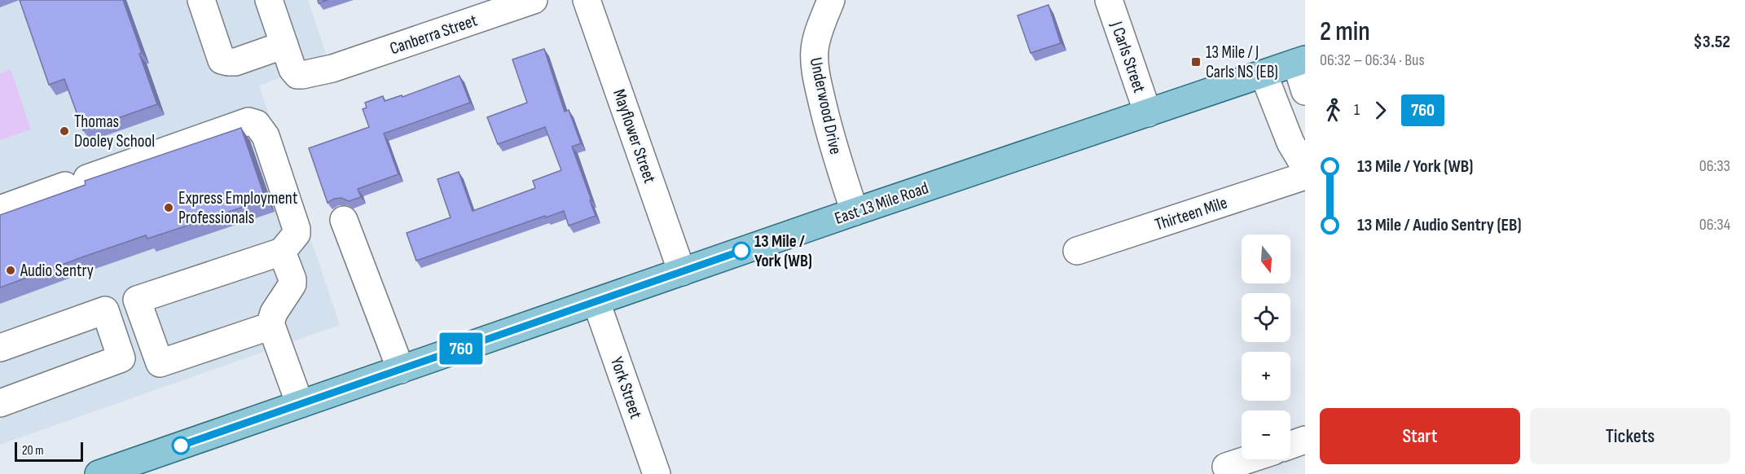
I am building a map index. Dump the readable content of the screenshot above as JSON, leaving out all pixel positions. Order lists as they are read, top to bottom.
{
  "streets": {
    "main road": ["East 13 Mile Road"],
    "street": [
      "Canberra Street",
      "J Carls Street",
      "Underwood Drive",
      "Mayflower Street",
      "Thirteen Mile",
      "York Street"
    ]
  },
  "crossings": [
    ["J Carls Street", "East 13 Mile Road"],
    ["Underwood Drive", "East 13 Mile Road"],
    ["Mayflower Street", "East 13 Mile Road"],
    ["East 13 Mile Road", "York Street"]
  ],
  "places": {
    "transit": ["13 Mile / J Carls NS (EB)"],
    "other": [
      "Thomas Dooley School",
      "Express Employment Professionals",
      "13 Mile / York (WB)",
      "Audio Sentry"
    ]
  },
  "lines": ["bus line 760"],
  "scale_bar": "20 m",
  "north": "bottom",
  "page": {
    "on_map": "760",
    "heading": ["2 min", "06:32 – 06:34 · Bus", "$3.52"],
    "legs": ["1", "760"],
    "list": [
      {
        "name": "13 Mile / York (WB)",
        "value": "06:33"
      },
      {
        "name": "13 Mile / Audio Sentry (EB)",
        "value": "06:34"
      }
    ],
    "map_buttons": ["+", "−"],
    "buttons": ["Start", "Tickets"],
    "scale": "20 m"
  }
}
